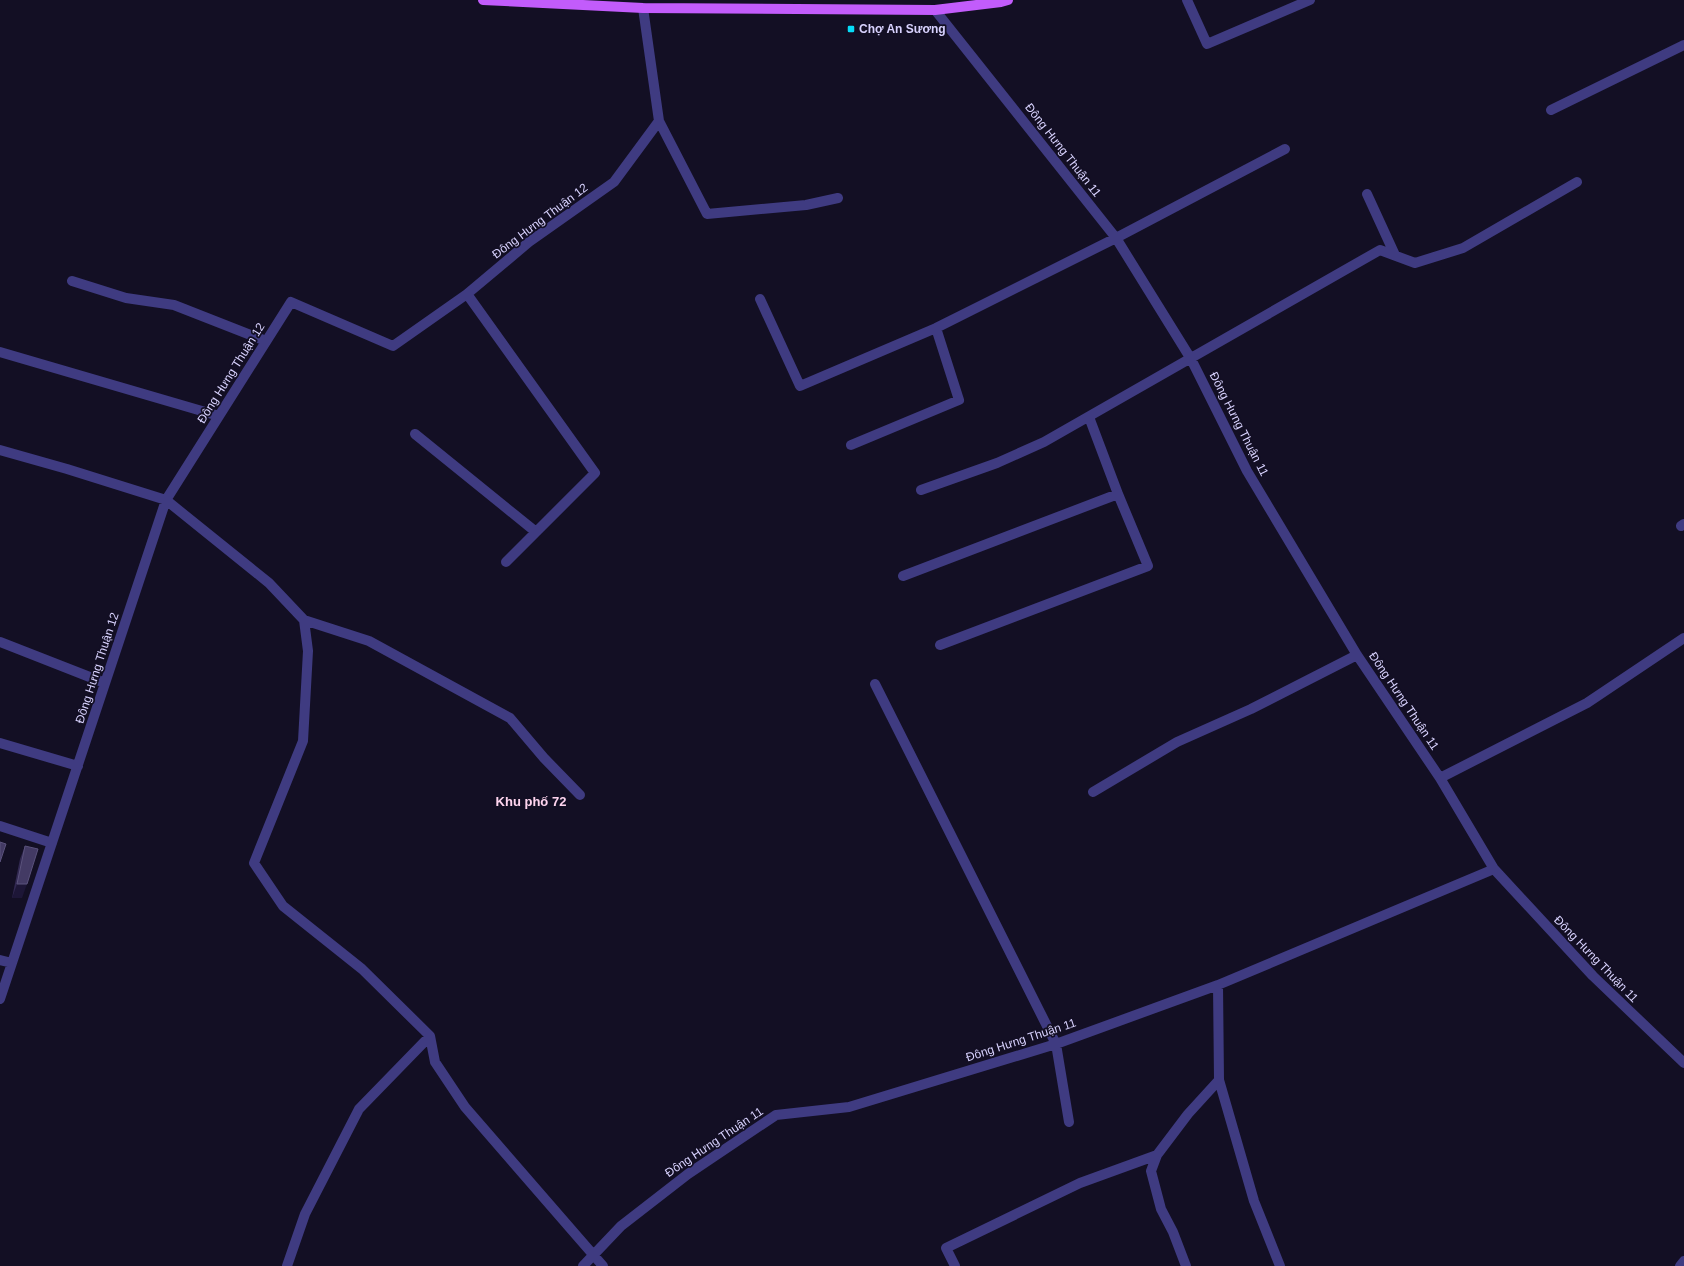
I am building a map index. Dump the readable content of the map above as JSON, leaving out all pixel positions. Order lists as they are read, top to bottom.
{
  "streets": {
    "street": ["Đông Hưng Thuận 11", "Đông Hưng Thuận 12"]
  },
  "districts": ["Khu phố 72"],
  "places": {
    "transit": ["Chợ An Sương"]
  }
}
